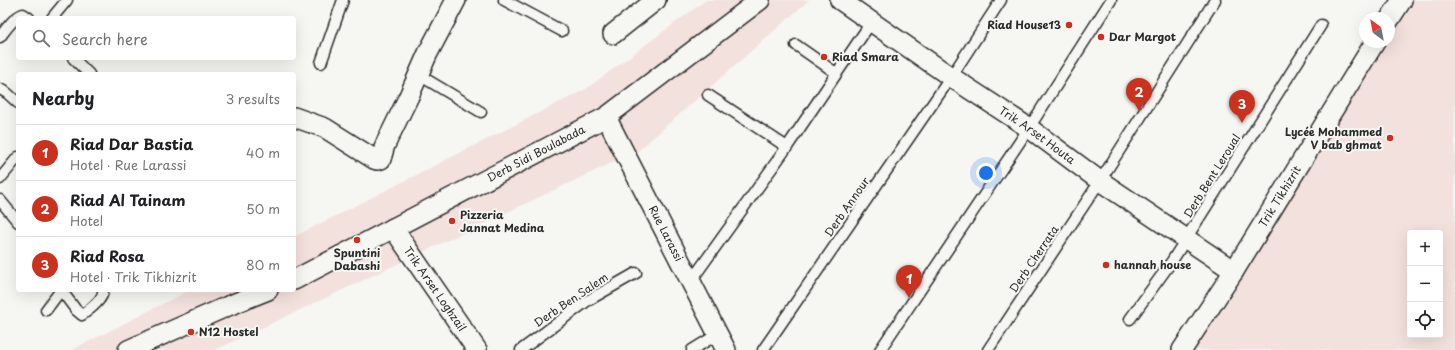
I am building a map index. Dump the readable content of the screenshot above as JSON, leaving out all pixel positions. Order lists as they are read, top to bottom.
{
  "streets": {
    "street": [
      "Trik Arset Houta",
      "Derb Sidi Boulabada",
      "Trik Tikhizrit",
      "Rue Larassi",
      "Trik Arset Loghzail"
    ],
    "lane": [
      "Derb Bent Leroual",
      "Derb Annour",
      "Derb Cherrata",
      "Derb Ben Salem"
    ]
  },
  "crossings": [
    ["Trik Arset Houta", "Derb Bent Leroual"],
    ["Trik Arset Houta", "Trik Tikhizrit"],
    ["Trik Arset Houta", "Derb Annour"],
    ["Trik Arset Houta", "Derb Cherrata"],
    ["Derb Sidi Boulabada", "Rue Larassi"],
    ["Derb Sidi Boulabada", "Trik Arset Loghzail"]
  ],
  "places": [
    "Riad House13",
    "Dar Margot",
    "Riad Smara",
    "Lycée Mohammed V bab ghmat",
    "Pizzeria Jannat Medina",
    "Spuntini Dabashi",
    "hannah house",
    "N12 Hostel"
  ],
  "north": "top left",
  "page": {
    "search": "Search here",
    "heading": ["Nearby", "3 results"],
    "pins": ["2", "3", "1"],
    "list": [
      {
        "mark": "1",
        "name": "Riad Dar Bastia",
        "note": "Hotel · Rue Larassi",
        "value": "40 m"
      },
      {
        "mark": "2",
        "name": "Riad Al Tainam",
        "note": "Hotel",
        "value": "50 m"
      },
      {
        "mark": "3",
        "name": "Riad Rosa",
        "note": "Hotel · Trik Tikhizrit",
        "value": "80 m"
      }
    ],
    "map_buttons": ["+", "−"]
  }
}
